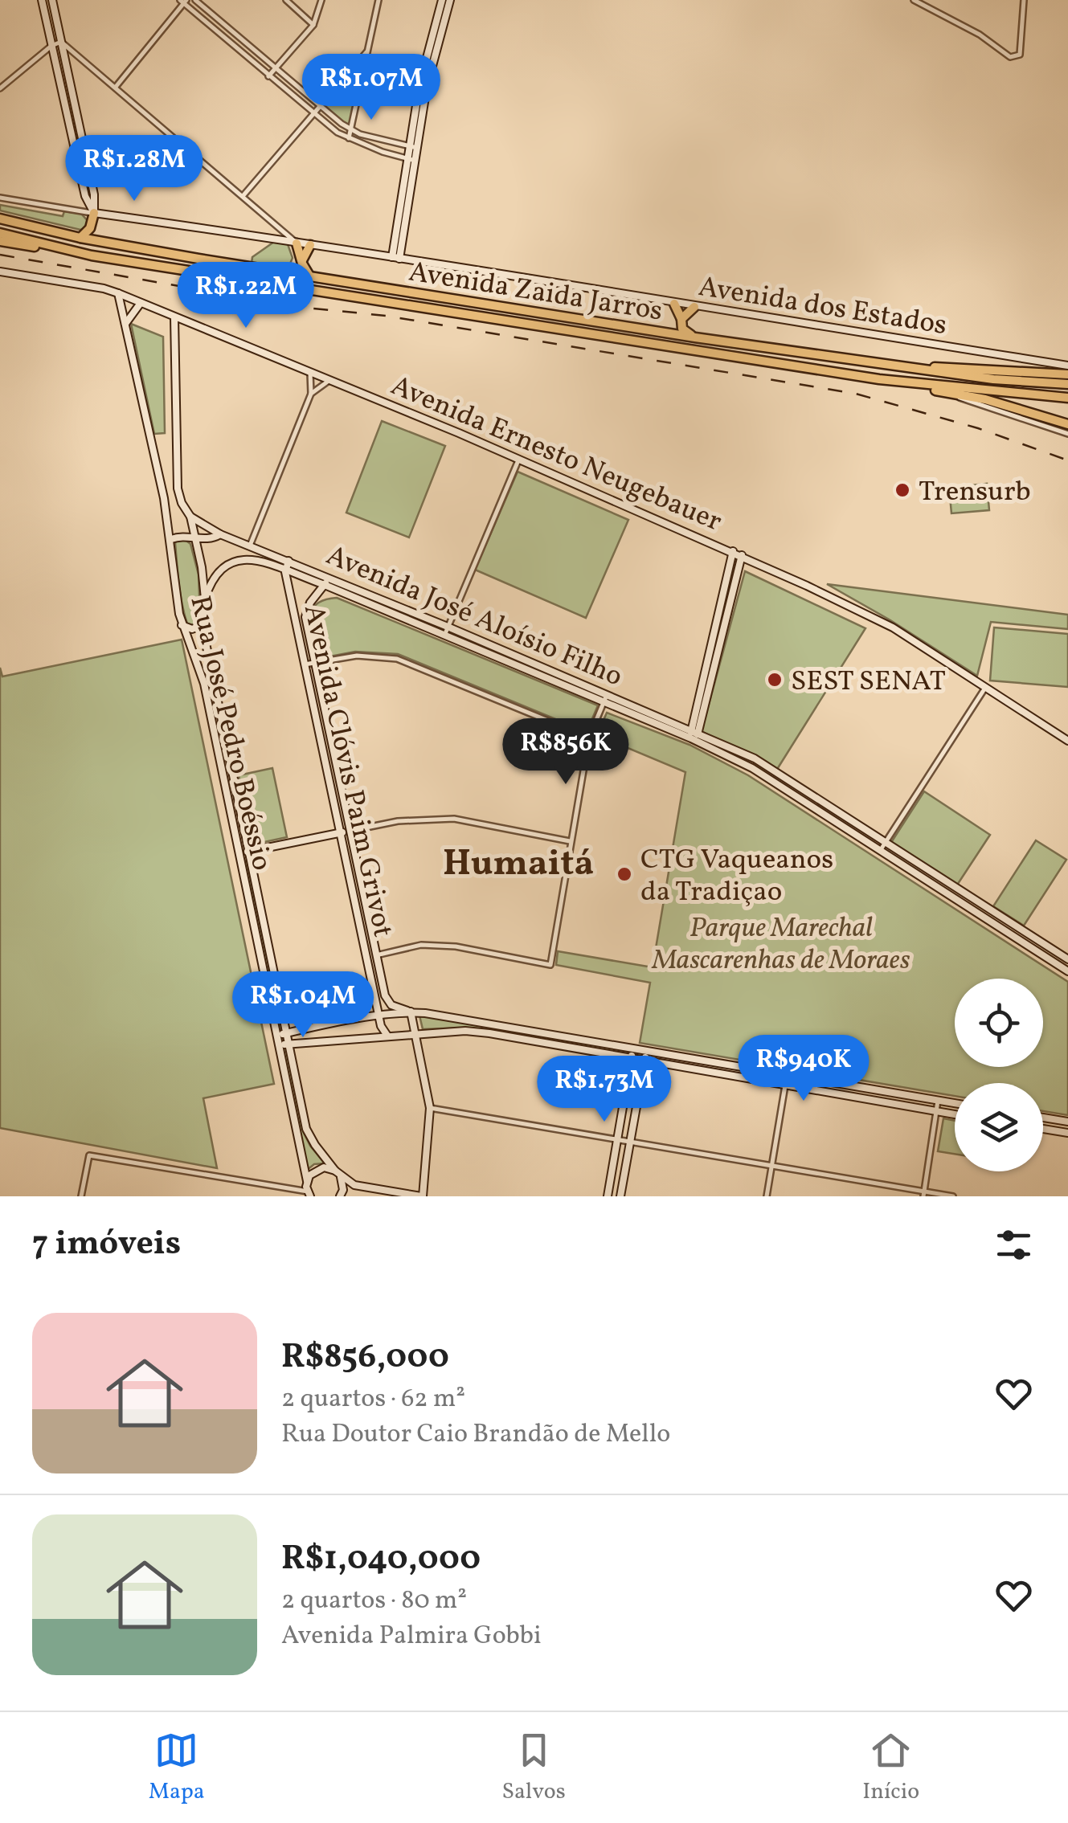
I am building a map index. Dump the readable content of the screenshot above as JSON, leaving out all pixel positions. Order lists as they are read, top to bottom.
{
  "streets": {
    "highway": ["Avenida Zaida Jarros"],
    "street": [
      "Avenida dos Estados",
      "Avenida Ernesto Neugebauer",
      "Avenida José Aloísio Filho",
      "Rua José Pedro Boéssio",
      "Avenida Clóvis Paim Grivot"
    ]
  },
  "crossings": [
    ["Avenida Ernesto Neugebauer", "Rua José Pedro Boéssio"],
    ["Avenida José Aloísio Filho", "Rua José Pedro Boéssio"],
    ["Avenida José Aloísio Filho", "Avenida Clóvis Paim Grivot"]
  ],
  "districts": ["Humaitá"],
  "parks": ["Parque Marechal Mascarenhas de Moraes"],
  "places": ["Trensurb", "SEST SENAT", "CTG Vaqueanos da Tradiçao"],
  "page": {
    "price": [
      "R$1.07M",
      "R$1.28M",
      "R$1.22M",
      "R$856K",
      "R$1.04M",
      "R$940K",
      "R$1.73M"
    ],
    "heading": "7 imóveis",
    "list": [
      {
        "name": "R$856,000",
        "note": "2 quartos · 62 m² · Rua Doutor Caio Brandão de Mello"
      },
      {
        "name": "R$1,040,000",
        "note": "2 quartos · 80 m² · Avenida Palmira Gobbi"
      }
    ],
    "tabs": ["Mapa", "Salvos", "Início"]
  }
}
